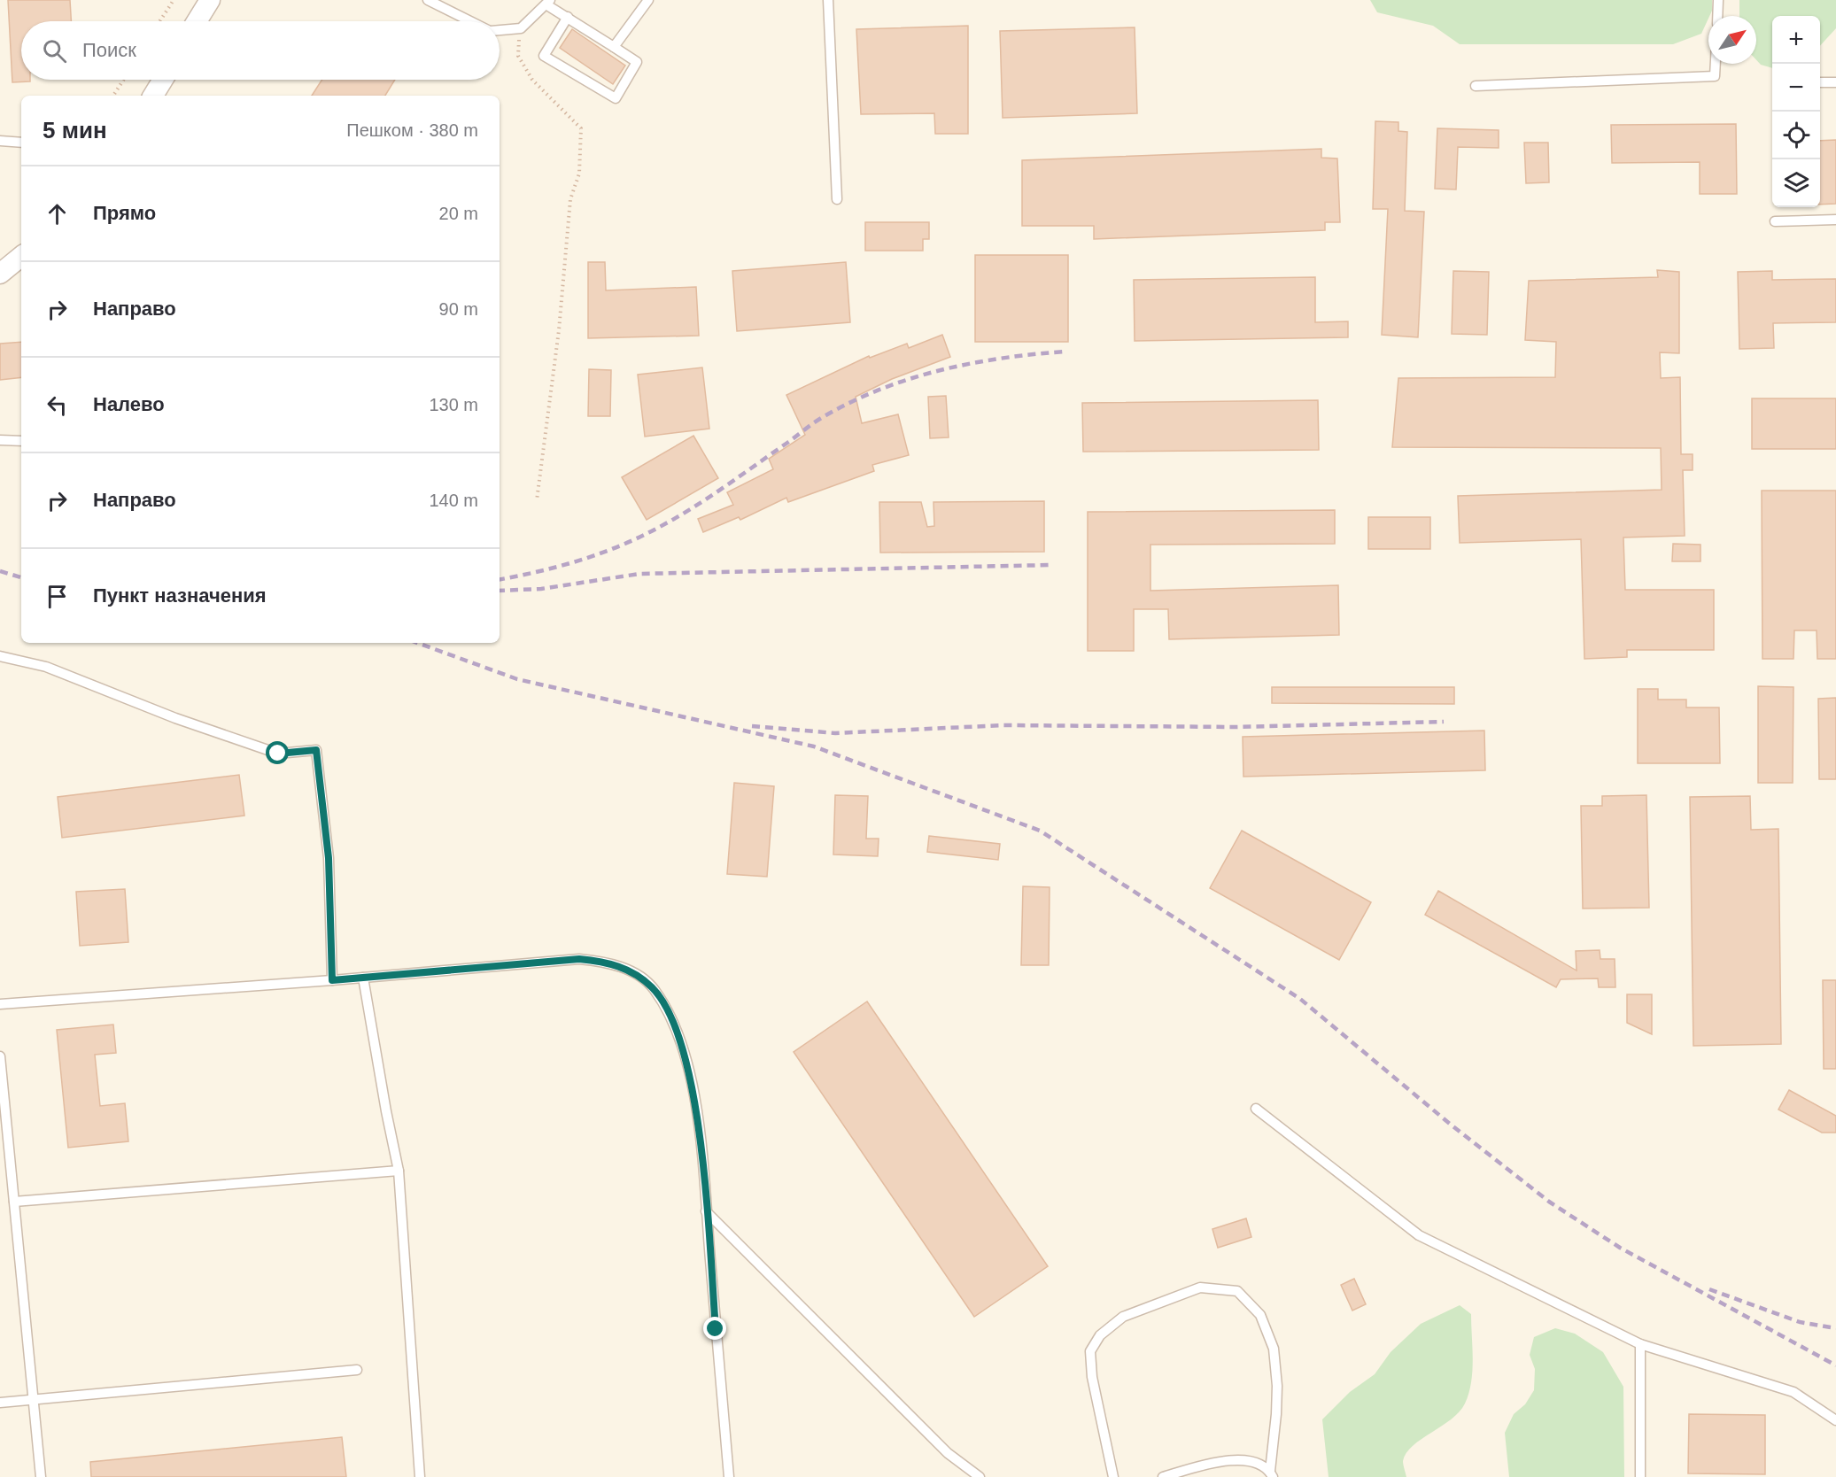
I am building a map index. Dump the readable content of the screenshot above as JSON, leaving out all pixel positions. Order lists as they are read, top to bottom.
{
  "north": "top right",
  "page": {
    "map_buttons": ["+", "−"],
    "search": "Поиск",
    "heading": ["5 мин", "Пешком · 380 m"],
    "list": [
      ["Прямо", "20 m"],
      ["Направо", "90 m"],
      ["Налево", "130 m"],
      ["Направо", "140 m"],
      "Пункт назначения"
    ]
  }
}
